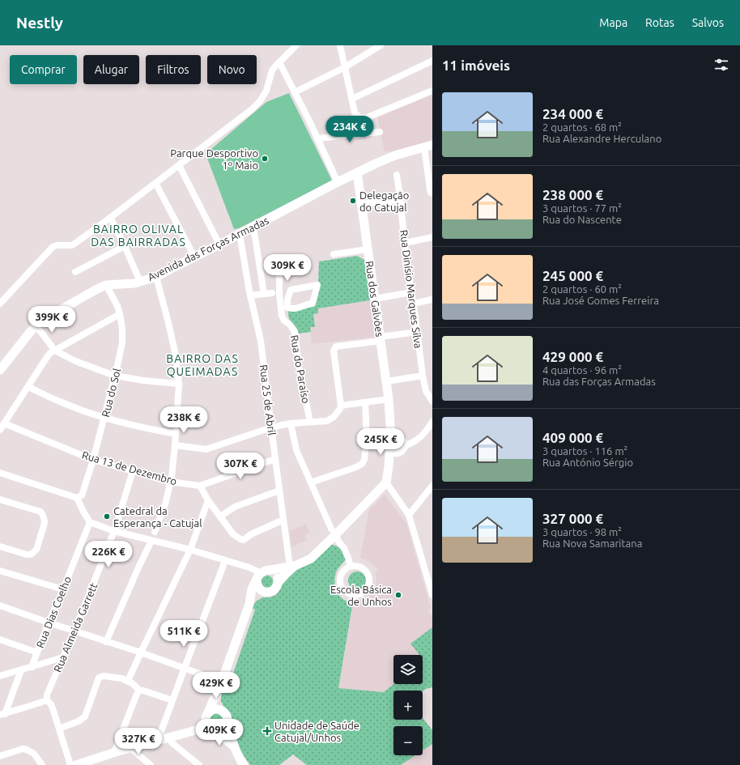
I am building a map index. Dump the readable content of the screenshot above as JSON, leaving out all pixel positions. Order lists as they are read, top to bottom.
{
  "streets": {
    "street": [
      "Avenida das Forças Armadas",
      "Rua Dinísio Marques Silva",
      "Rua dos Galvões",
      "Rua do Paraíso",
      "Rua do Sol",
      "Rua 25 de Abril",
      "Rua 13 de Dezembro",
      "Rua Dias Coelho",
      "Rua Almeida Garrett"
    ]
  },
  "crossings": [
    ["Avenida das Forças Armadas", "Rua dos Galvões"],
    ["Avenida das Forças Armadas", "Rua do Sol"],
    ["Avenida das Forças Armadas", "Rua 25 de Abril"],
    ["Rua do Sol", "Rua 13 de Dezembro"],
    ["Rua 25 de Abril", "Rua 13 de Dezembro"],
    ["Rua 13 de Dezembro", "Rua Almeida Garrett"]
  ],
  "districts": ["BAIRRO OLIVAL DAS BAIRRADAS", "BAIRRO DAS QUEIMADAS"],
  "places": {
    "other": [
      "Parque Desportivo 1º Maio",
      "Delegação do Catujal",
      "Catedral da Esperança - Catujal",
      "Escola Básica de Unhos"
    ],
    "health": ["Unidade de Saúde Catujal/Unhos"]
  },
  "page": {
    "header": "Nestly",
    "nav": ["Mapa", "Rotas", "Salvos"],
    "heading": "11 imóveis",
    "chip": [
      "Comprar",
      "Alugar",
      "Filtros",
      "Novo"
    ],
    "list": [
      {
        "name": "234 000 €",
        "note": "2 quartos · 68 m² · Rua Alexandre Herculano"
      },
      {
        "name": "238 000 €",
        "note": "3 quartos · 77 m² · Rua do Nascente"
      },
      {
        "name": "245 000 €",
        "note": "2 quartos · 60 m² · Rua José Gomes Ferreira"
      },
      {
        "name": "429 000 €",
        "note": "4 quartos · 96 m² · Rua das Forças Armadas"
      },
      {
        "name": "409 000 €",
        "note": "3 quartos · 116 m² · Rua António Sérgio"
      },
      {
        "name": "327 000 €",
        "note": "3 quartos · 98 m² · Rua Nova Samaritana"
      }
    ],
    "price": [
      "234K €",
      "309K €",
      "399K €",
      "238K €",
      "245K €",
      "307K €",
      "226K €",
      "511K €",
      "429K €",
      "409K €",
      "327K €"
    ],
    "map_buttons": ["+", "−"]
  }
}
